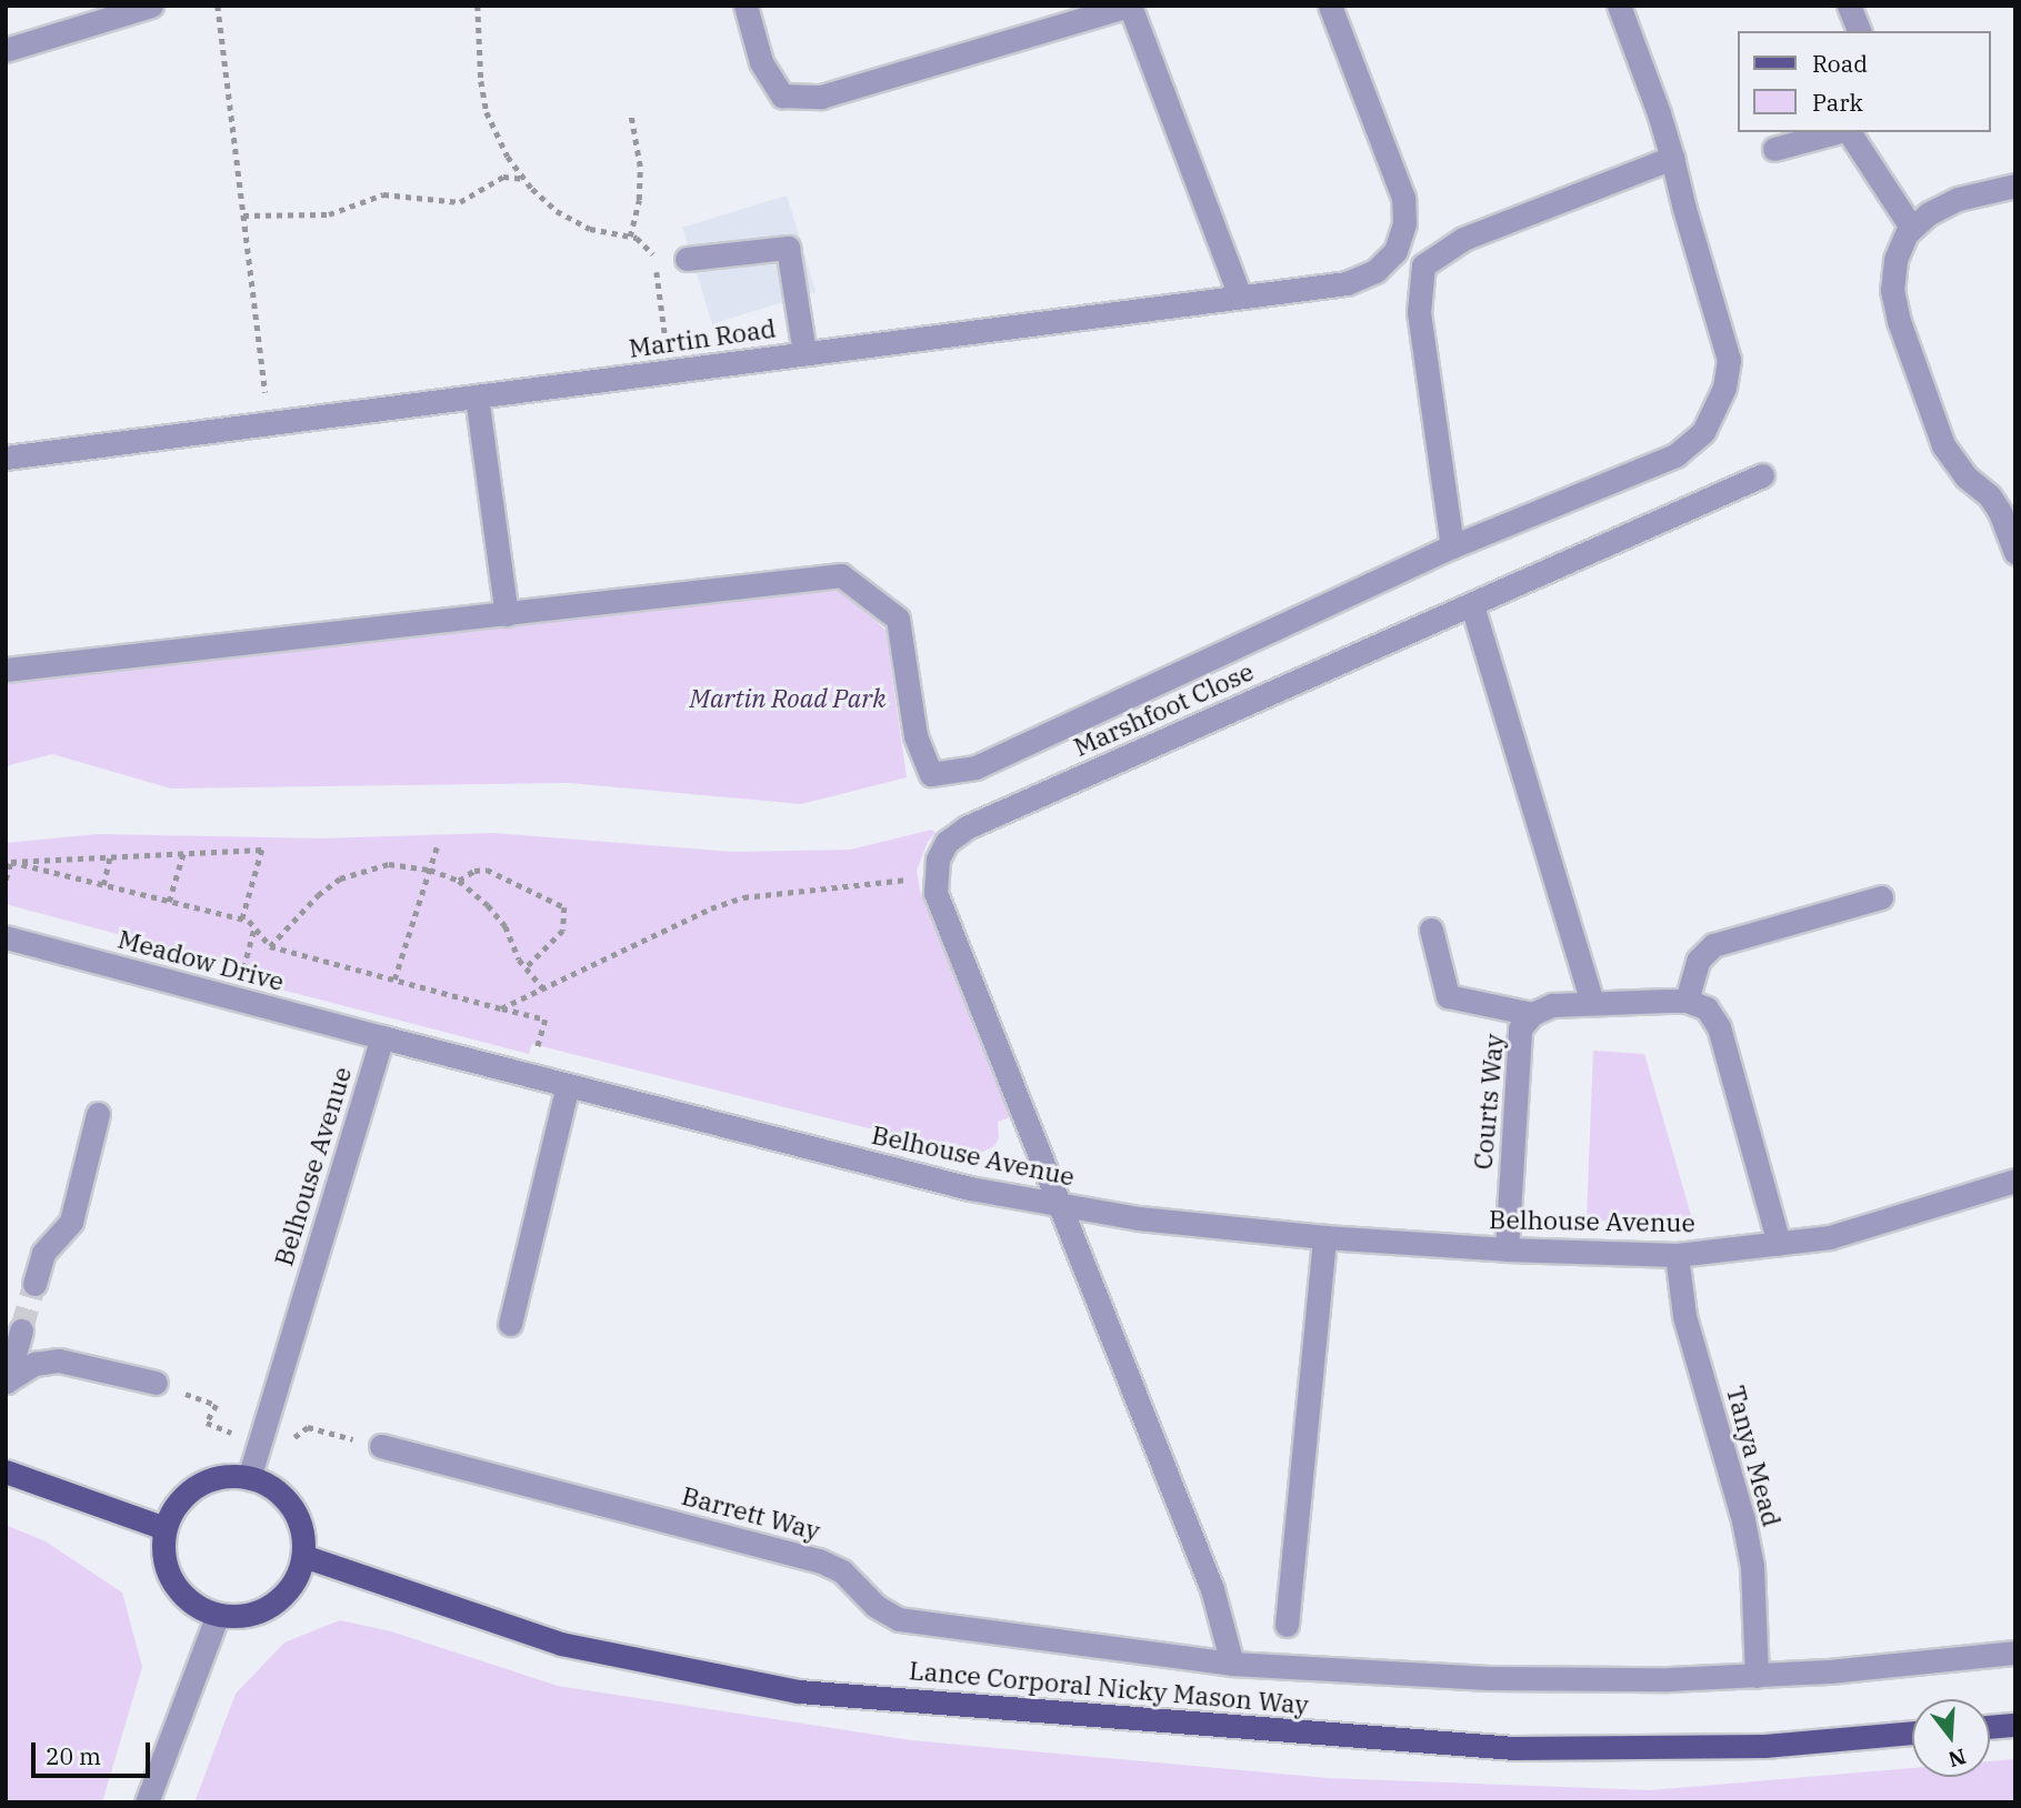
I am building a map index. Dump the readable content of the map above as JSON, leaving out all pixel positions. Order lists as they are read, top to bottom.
{
  "streets": {
    "main road": ["Lance Corporal Nicky Mason Way"],
    "street": [
      "Martin Road",
      "Marshfoot Close",
      "Meadow Drive",
      "Courts Way",
      "Belhouse Avenue",
      "Tanya Mead",
      "Barrett Way"
    ]
  },
  "crossings": [
    ["Meadow Drive", "Belhouse Avenue"],
    ["Courts Way", "Belhouse Avenue"],
    ["Belhouse Avenue", "Tanya Mead"],
    ["Belhouse Avenue", "Lance Corporal Nicky Mason Way"],
    ["Tanya Mead", "Barrett Way"]
  ],
  "parks": ["Martin Road Park"],
  "legend": ["Road", "Park"],
  "scale_bar": "20 m",
  "north": "bottom"
}
